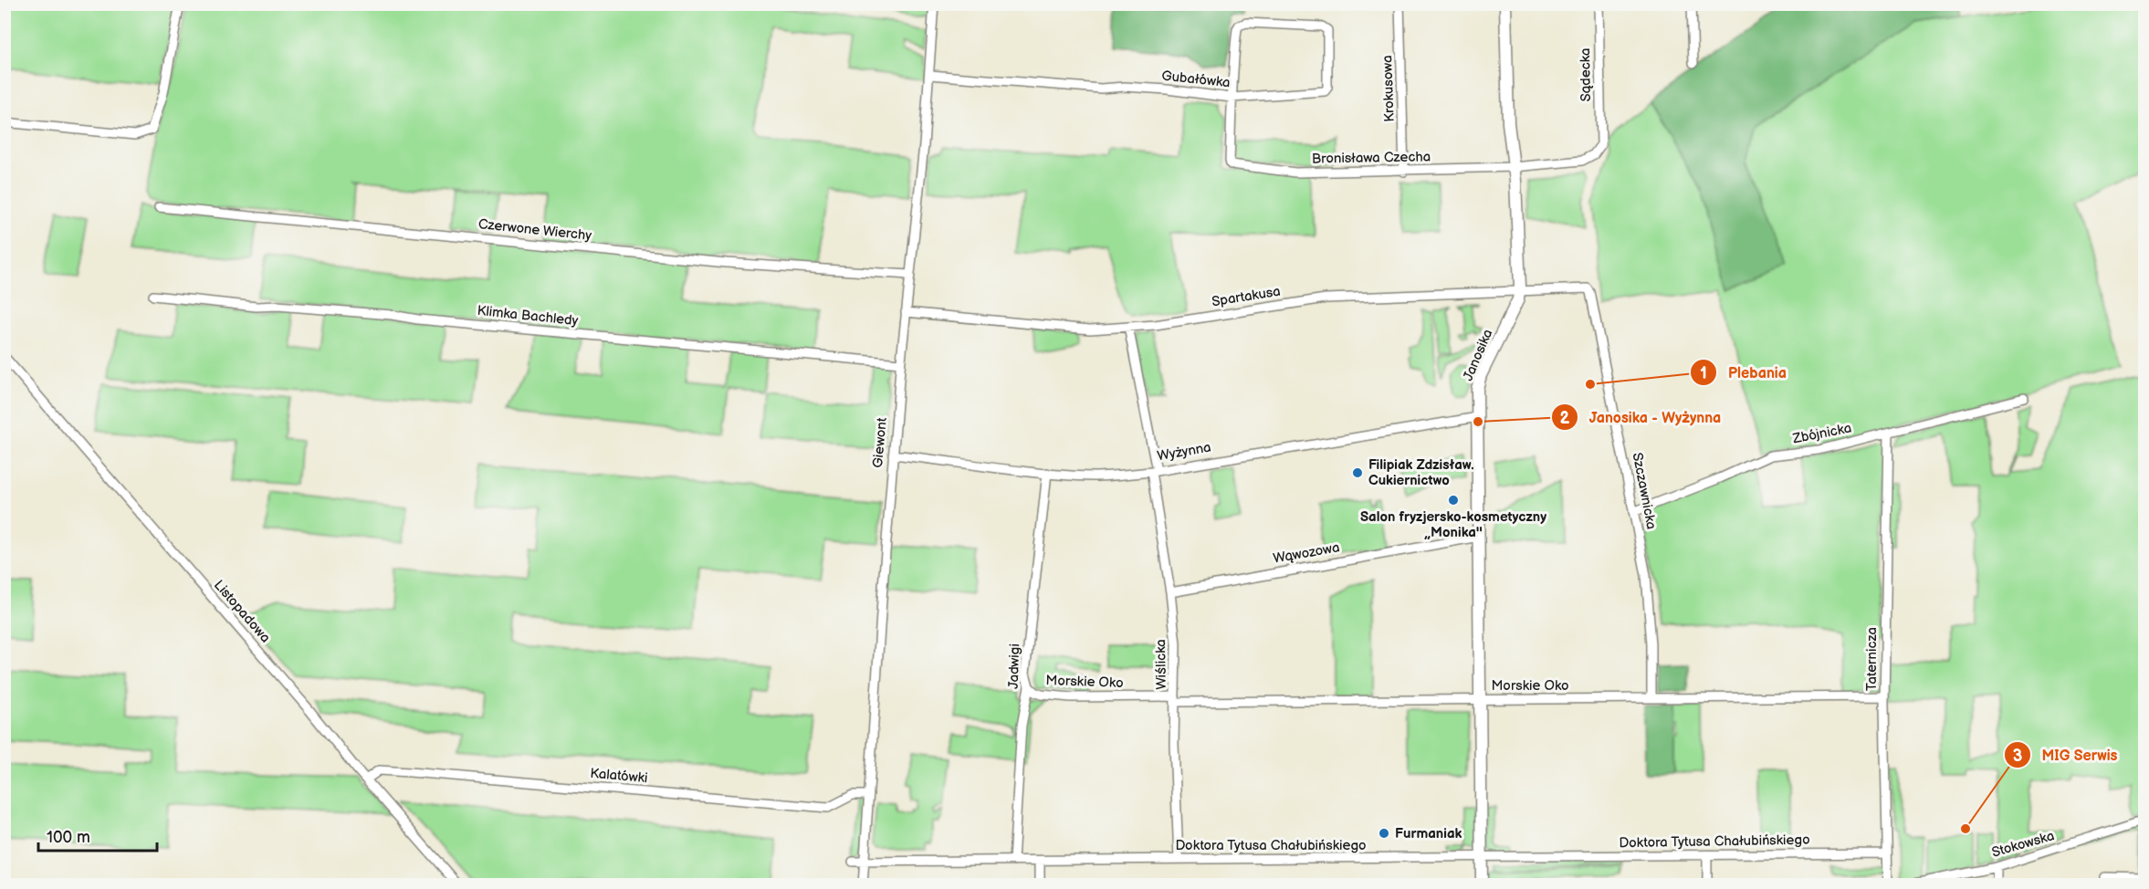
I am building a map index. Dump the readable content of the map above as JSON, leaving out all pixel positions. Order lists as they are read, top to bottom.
{
  "streets": {
    "street": [
      "Sądecka",
      "Gubałówka",
      "Krokusowa",
      "Bronisława Czecha",
      "Czerwone Wierchy",
      "Spartakusa",
      "Klimka Bachledy",
      "Janosika",
      "Zbójnicka",
      "Giewont",
      "Wyżynna",
      "Szczawnicka",
      "Wąwozowa",
      "Listopadowa",
      "Taternicza",
      "Wiślicka",
      "Jadwigi",
      "Morskie Oko",
      "Kalatówki",
      "Doktora Tytusa Chałubińskiego",
      "Stokowska"
    ]
  },
  "crossings": [
    ["Sądecka", "Bronisława Czecha"],
    ["Gubałówka", "Bronisława Czecha"],
    ["Gubałówka", "Giewont"],
    ["Krokusowa", "Bronisława Czecha"],
    ["Bronisława Czecha", "Janosika"],
    ["Czerwone Wierchy", "Giewont"],
    ["Spartakusa", "Janosika"],
    ["Spartakusa", "Giewont"],
    ["Spartakusa", "Szczawnicka"],
    ["Spartakusa", "Wiślicka"],
    ["Klimka Bachledy", "Giewont"],
    ["Janosika", "Wyżynna"],
    ["Janosika", "Wąwozowa"],
    ["Janosika", "Morskie Oko"],
    ["Janosika", "Doktora Tytusa Chałubińskiego"],
    ["Zbójnicka", "Szczawnicka"],
    ["Zbójnicka", "Taternicza"],
    ["Giewont", "Wyżynna"],
    ["Giewont", "Kalatówki"],
    ["Giewont", "Doktora Tytusa Chałubińskiego"],
    ["Wyżynna", "Wiślicka"],
    ["Wyżynna", "Jadwigi"],
    ["Szczawnicka", "Morskie Oko"],
    ["Wąwozowa", "Wiślicka"],
    ["Listopadowa", "Kalatówki"],
    ["Taternicza", "Morskie Oko"],
    ["Taternicza", "Doktora Tytusa Chałubińskiego"],
    ["Wiślicka", "Morskie Oko"],
    ["Wiślicka", "Doktora Tytusa Chałubińskiego"],
    ["Jadwigi", "Morskie Oko"],
    ["Jadwigi", "Doktora Tytusa Chałubińskiego"]
  ],
  "places": [
    "Plebania",
    "Janosika - Wyżynna",
    "Filipiak Zdzisław. Cukiernictwo",
    "Salon fryzjersko-kosmetyczny ,,Monika''",
    "MIG Serwis",
    "Furmaniak"
  ],
  "scale_bar": "100 m"
}
